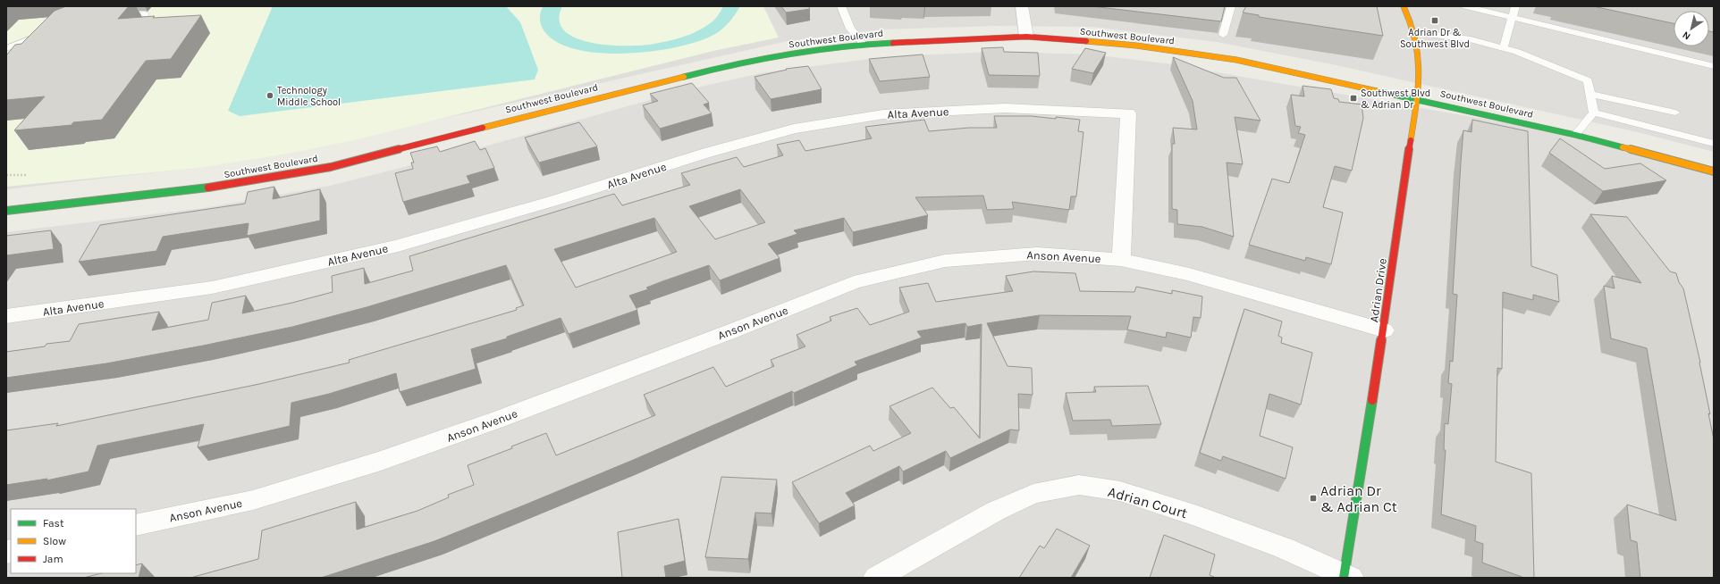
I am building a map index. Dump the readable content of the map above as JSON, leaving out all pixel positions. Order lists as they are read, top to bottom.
{
  "streets": {
    "street": [
      "Southwest Boulevard",
      "Alta Avenue",
      "Anson Avenue",
      "Adrian Drive",
      "Adrian Court"
    ]
  },
  "crossings": [
    ["Southwest Boulevard", "Adrian Drive"],
    ["Alta Avenue", "Anson Avenue"],
    ["Anson Avenue", "Adrian Drive"],
    ["Adrian Drive", "Adrian Court"]
  ],
  "places": {
    "transit": ["Adrian Dr & Southwest Blvd", "Southwest Blvd & Adrian Dr", "Adrian Dr & Adrian Ct"],
    "other": ["Technology Middle School"]
  },
  "legend": ["Fast", "Slow", "Jam"],
  "north": "bottom left"
}
